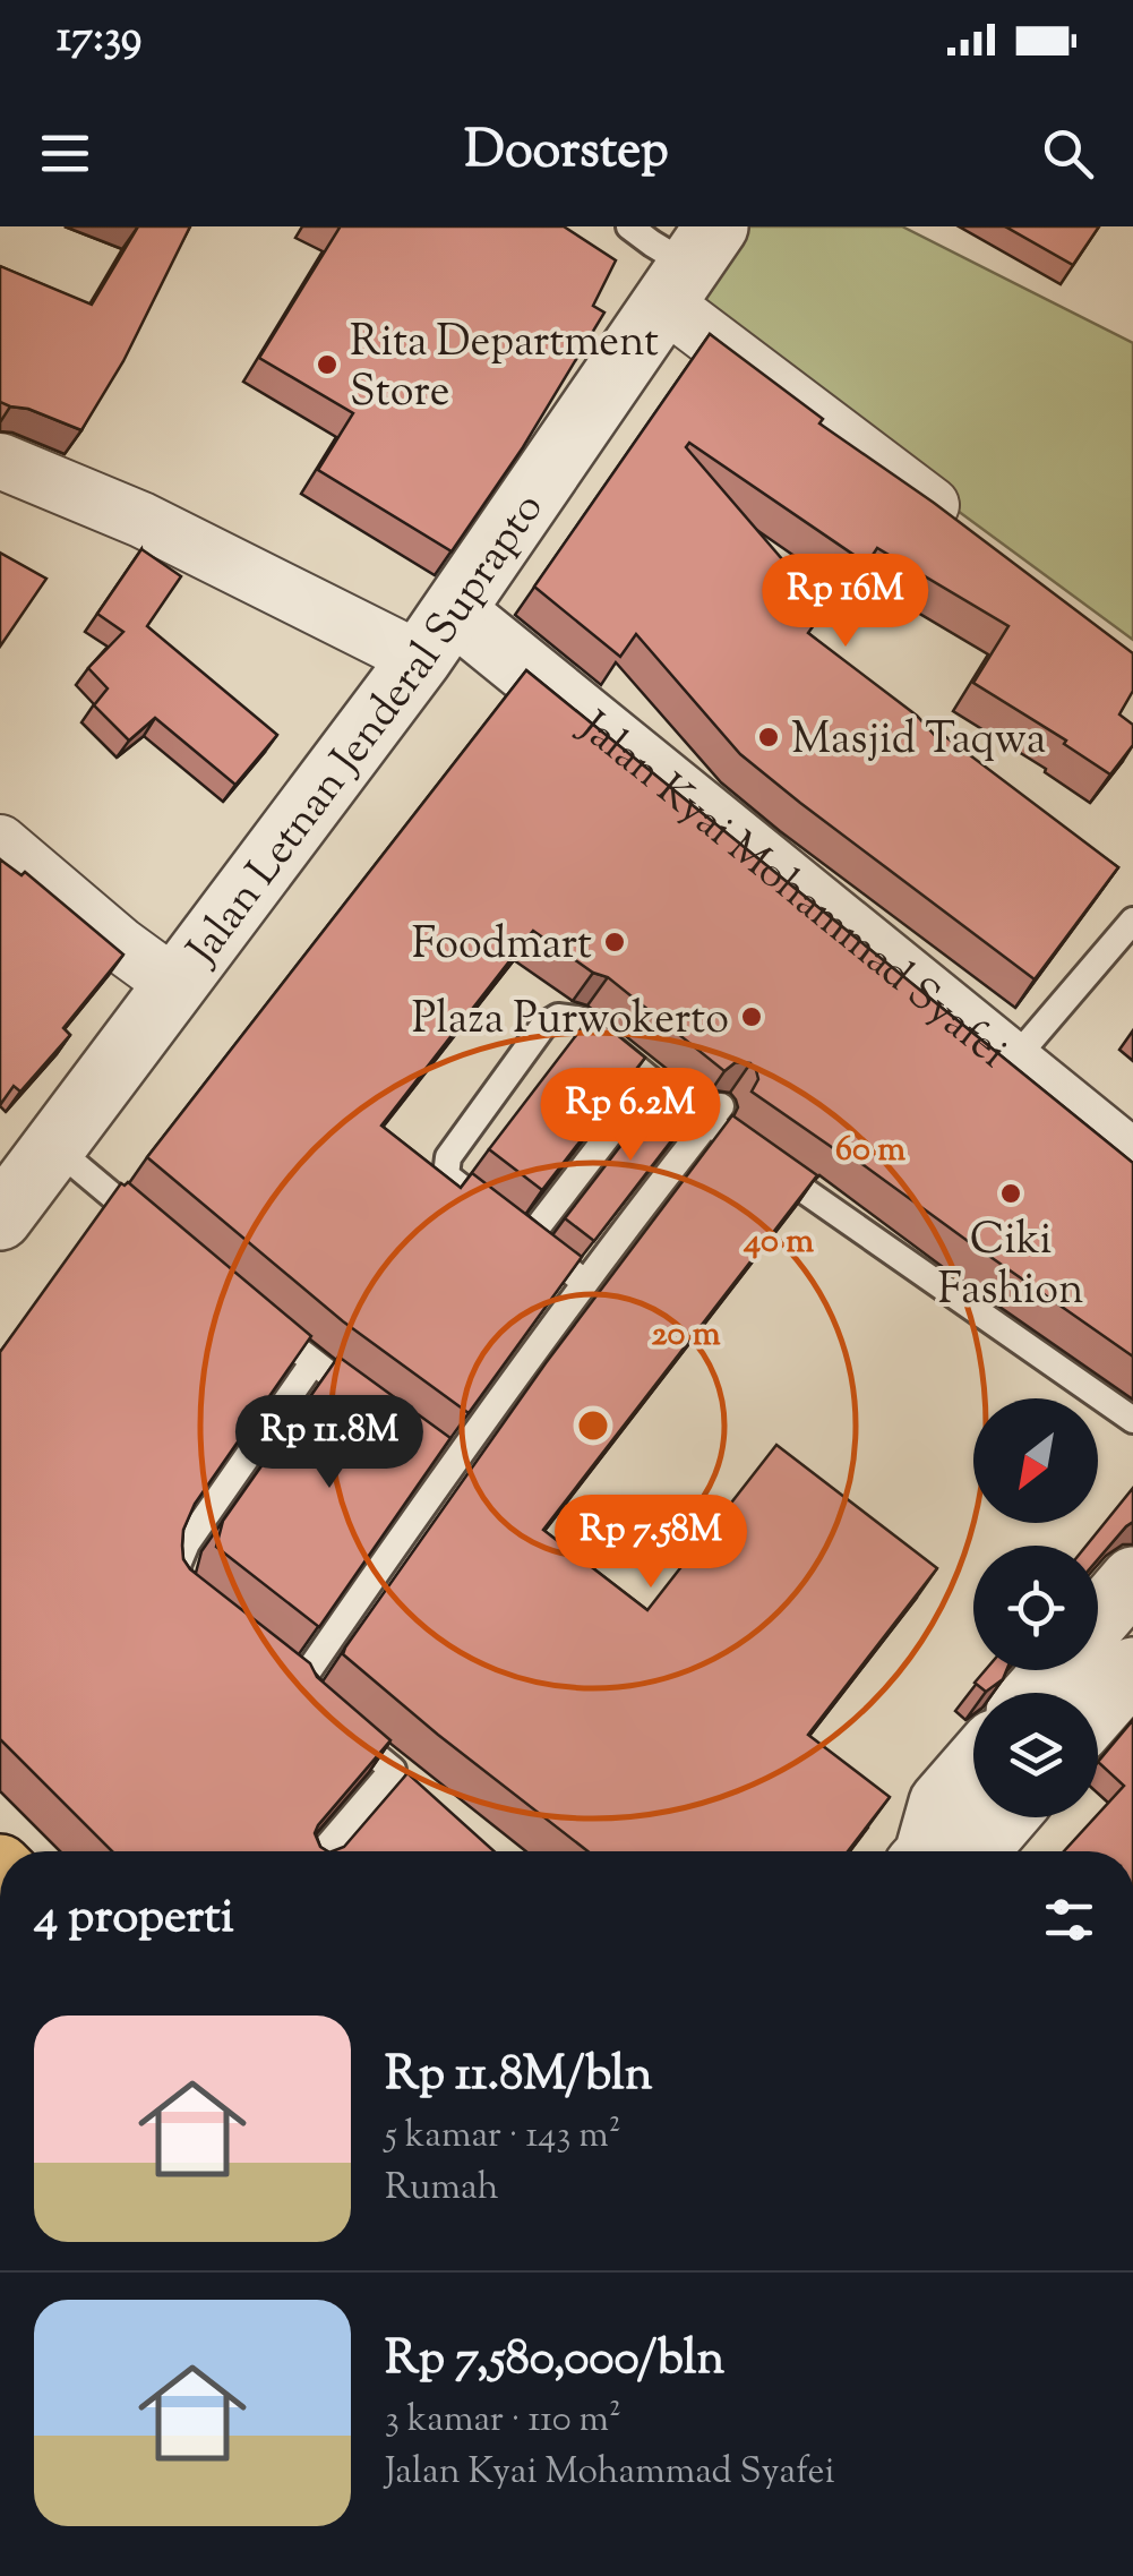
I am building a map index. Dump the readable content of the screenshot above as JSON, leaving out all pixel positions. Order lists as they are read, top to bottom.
{
  "streets": {
    "street": ["Jalan Letnan Jenderal Suprapto", "Jalan Kyai Mohammad Syafei"]
  },
  "crossings": [
    ["Jalan Letnan Jenderal Suprapto", "Jalan Kyai Mohammad Syafei"]
  ],
  "places": [
    "Rita Department Store",
    "Masjid Taqwa",
    "Foodmart",
    "Plaza Purwokerto",
    "Ciki Fashion"
  ],
  "north": "bottom left",
  "page": {
    "status": "17:39",
    "header": "Doorstep",
    "price": [
      "Rp 16M",
      "Rp 6.2M",
      "Rp 11.8M",
      "Rp 7.58M"
    ],
    "heading": "4 properti",
    "list": [
      {
        "name": "Rp 11.8M/bln",
        "note": "5 kamar · 143 m² · Rumah"
      },
      {
        "name": "Rp 7,580,000/bln",
        "note": "3 kamar · 110 m² · Jalan Kyai Mohammad Syafei"
      }
    ]
  },
  "rings": ["60 m", "40 m", "20 m"]
}
